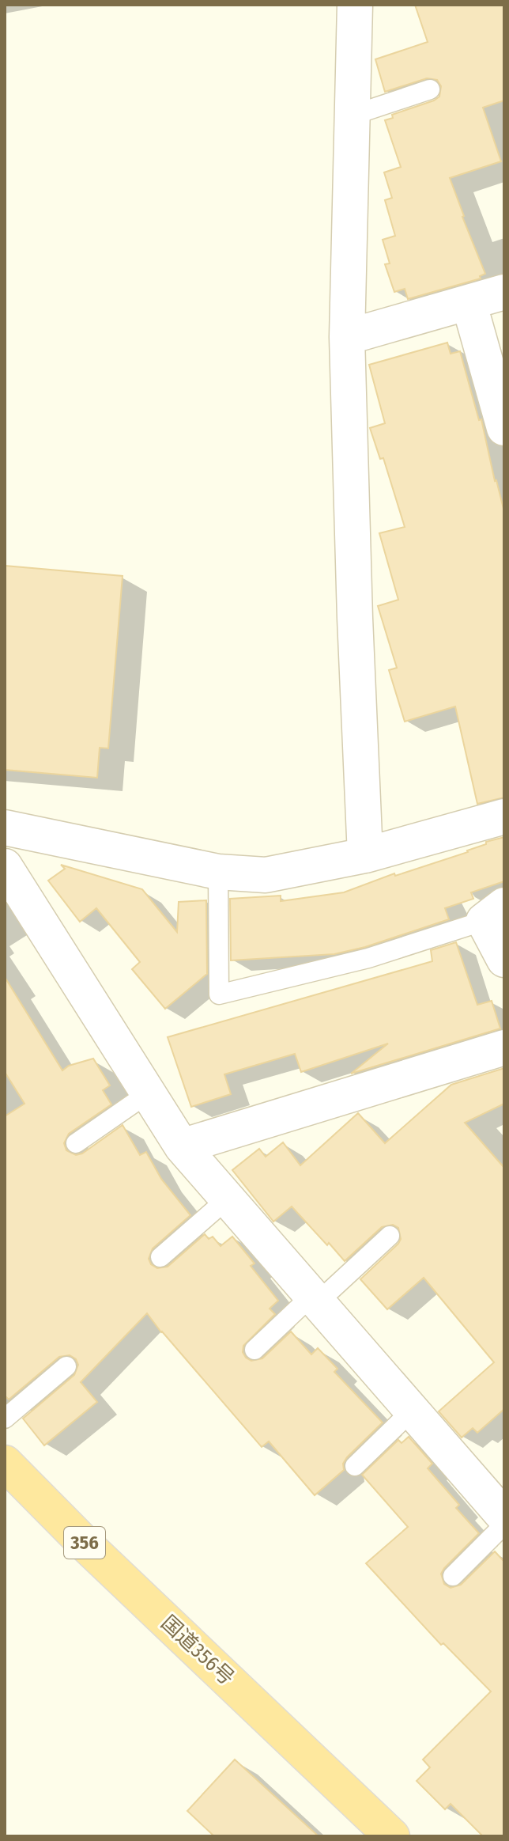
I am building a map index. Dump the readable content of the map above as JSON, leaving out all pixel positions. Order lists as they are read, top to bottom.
{
  "streets": {
    "highway": ["356", "国道356号"]
  }
}
